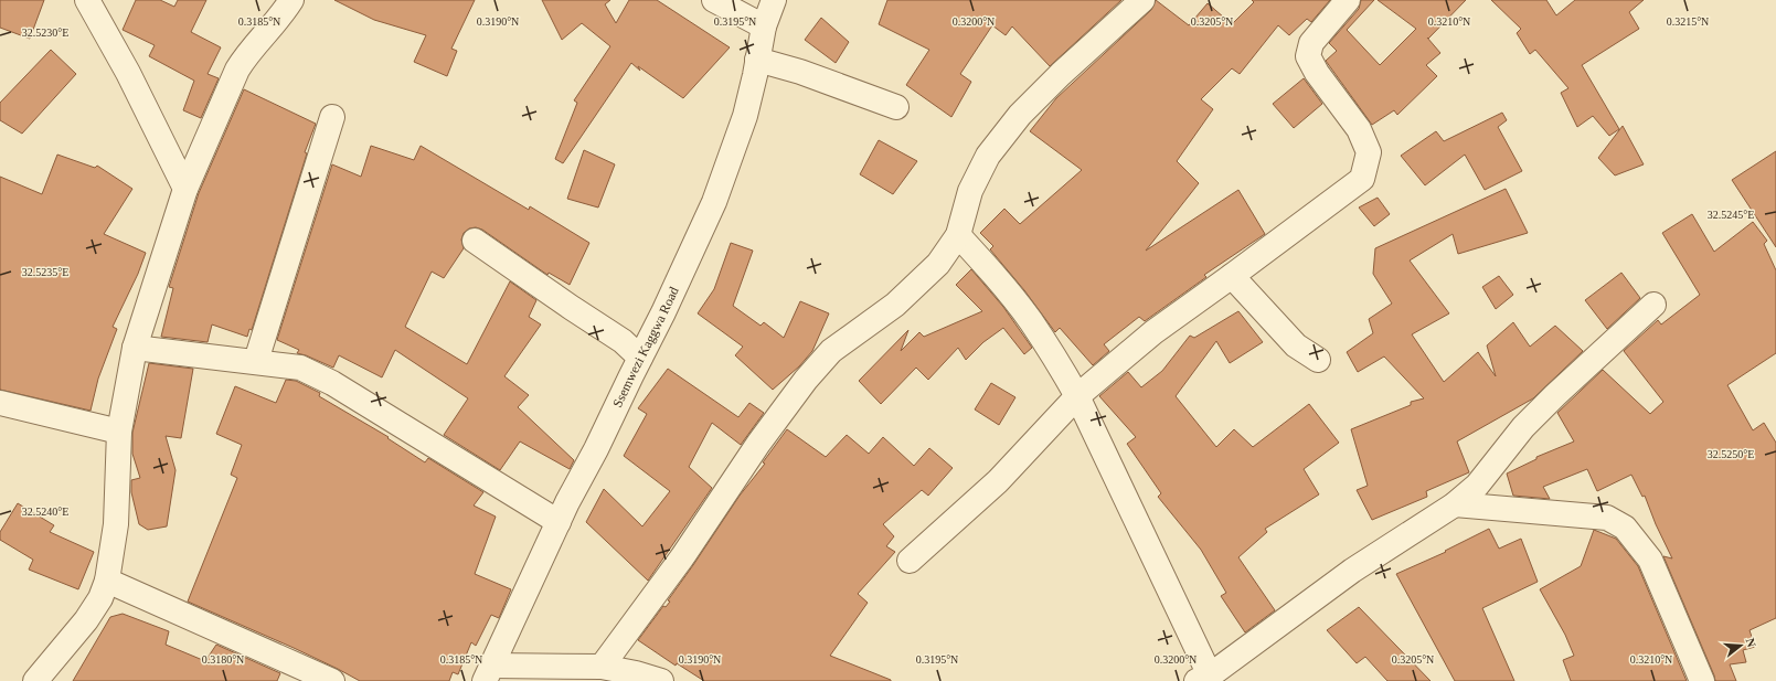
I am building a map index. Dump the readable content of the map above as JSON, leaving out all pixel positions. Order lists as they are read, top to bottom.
{
  "streets": {
    "street": ["Ssemwezi Kaggwa Road"]
  },
  "north": "right",
  "coordinates": [
    "0.3185°N",
    "0.3190°N",
    "0.3195°N",
    "0.3200°N",
    "0.3205°N",
    "0.3210°N",
    "0.3215°N",
    "32.5230°E",
    "32.5245°E",
    "32.5235°E",
    "32.5250°E",
    "32.5240°E",
    "0.3180°N"
  ]
}
